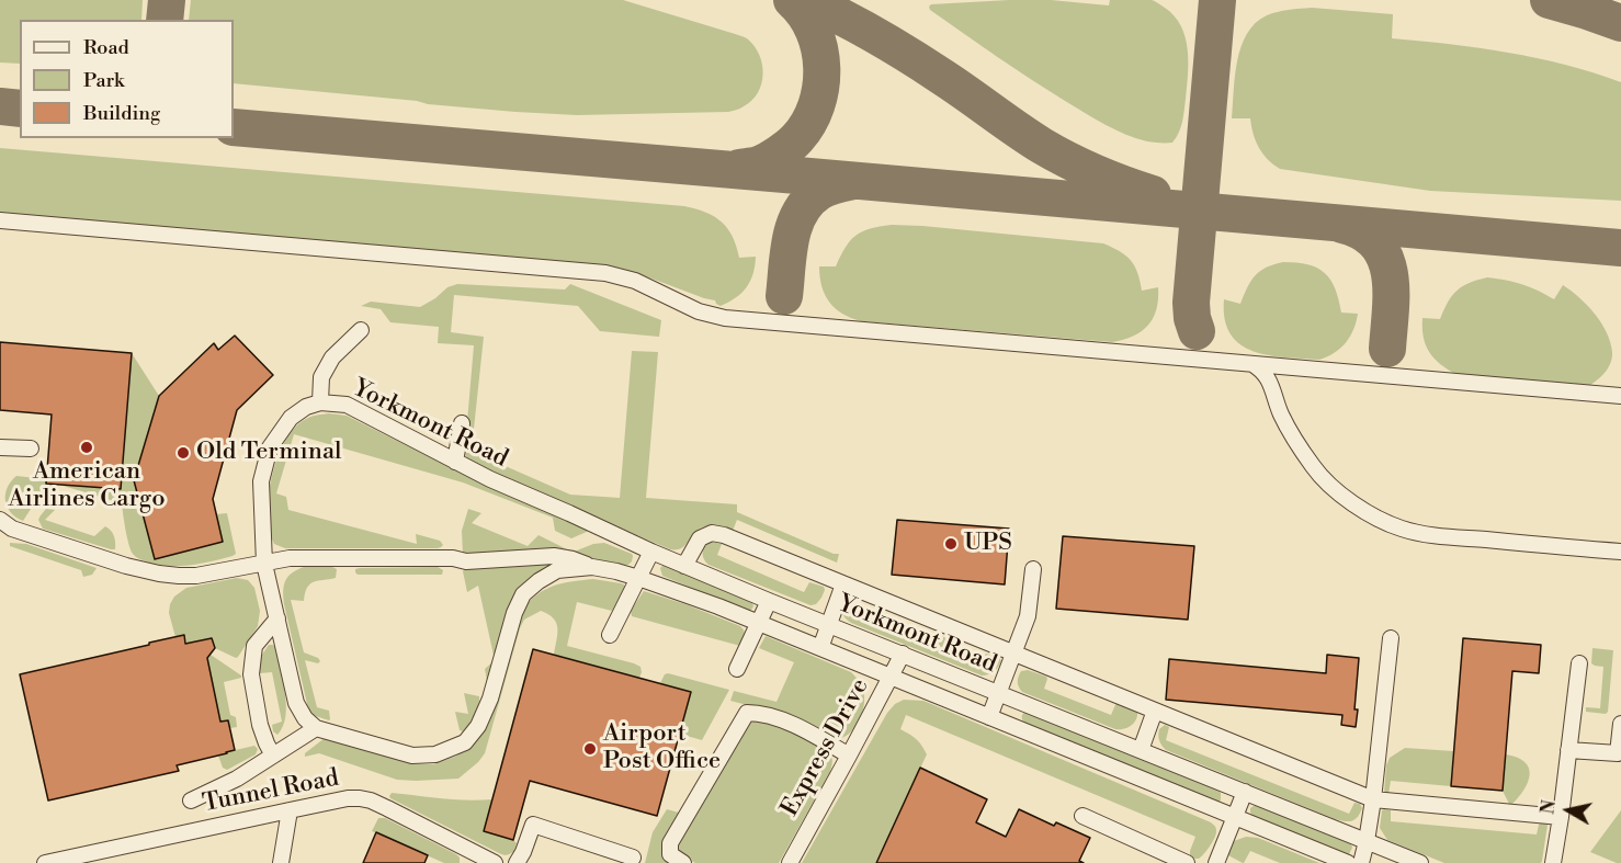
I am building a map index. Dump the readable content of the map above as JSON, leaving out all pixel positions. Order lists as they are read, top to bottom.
{
  "streets": {
    "street": ["Yorkmont Road", "Express Drive", "Tunnel Road"]
  },
  "crossings": [
    ["Yorkmont Road", "Express Drive"]
  ],
  "places": [
    "American Airlines Cargo",
    "Old Terminal",
    "UPS",
    "Airport Post Office"
  ],
  "legend": ["Road", "Park", "Building"],
  "north": "left"
}
